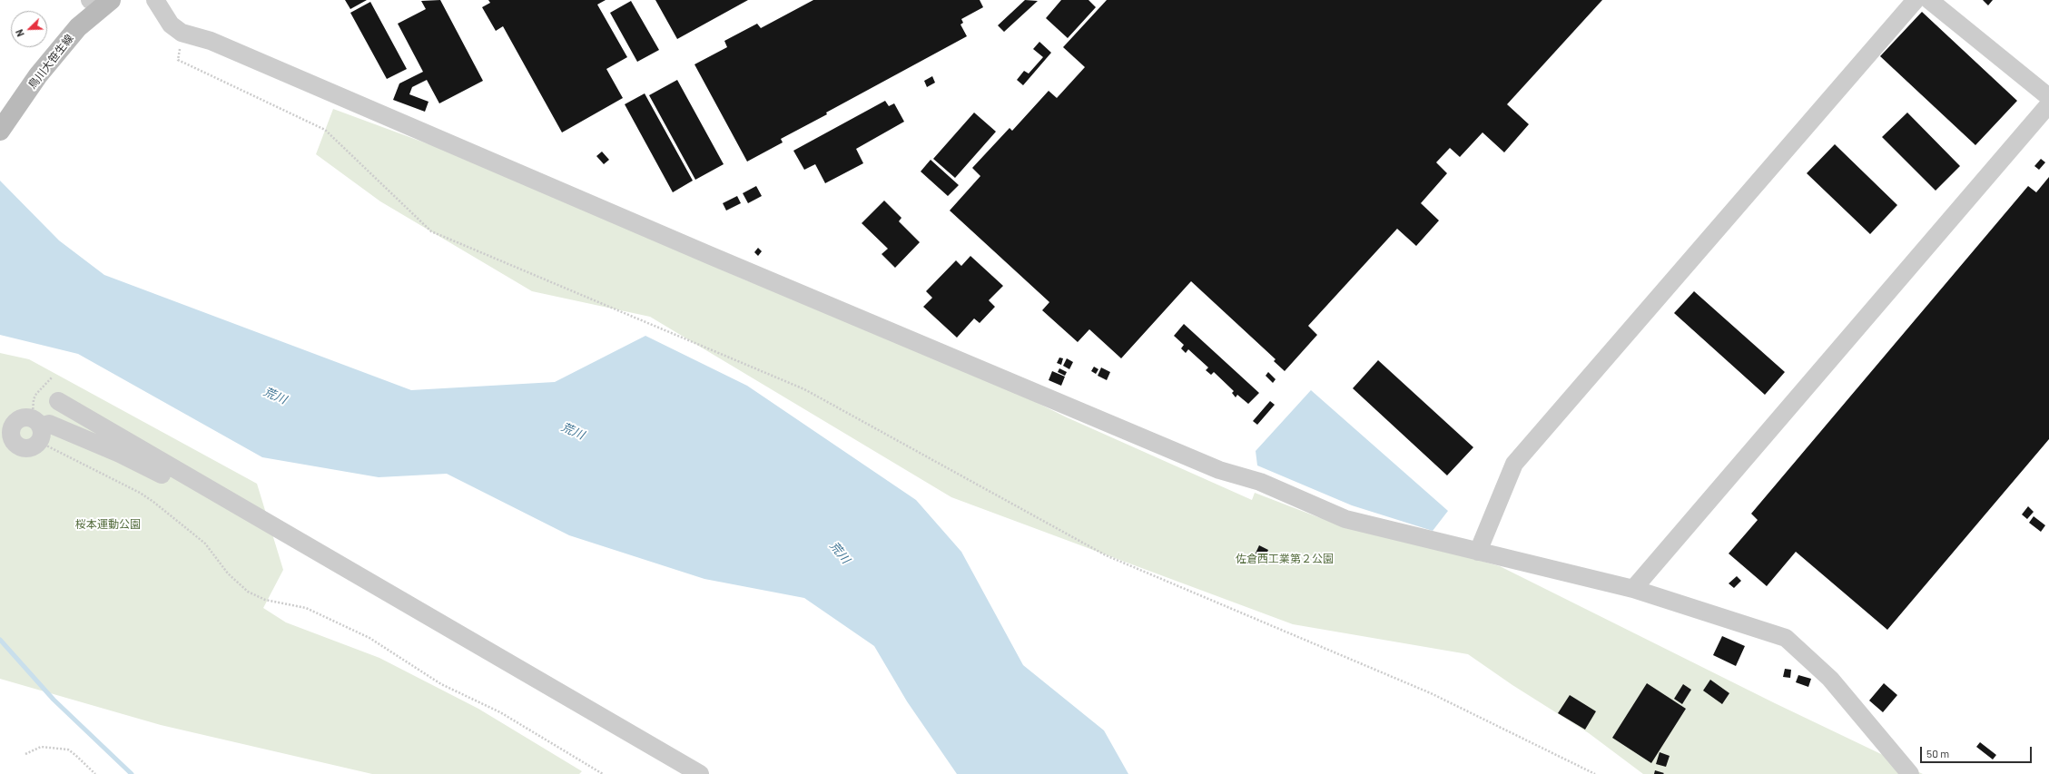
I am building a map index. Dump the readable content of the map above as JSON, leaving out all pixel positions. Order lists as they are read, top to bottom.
{
  "streets": {
    "street": ["鳥川大笹生線"]
  },
  "water": ["荒川"],
  "parks": ["桜本運動公園", "佐倉西工業第２公園"],
  "scale_bar": "50 m",
  "north": "bottom left"
}
